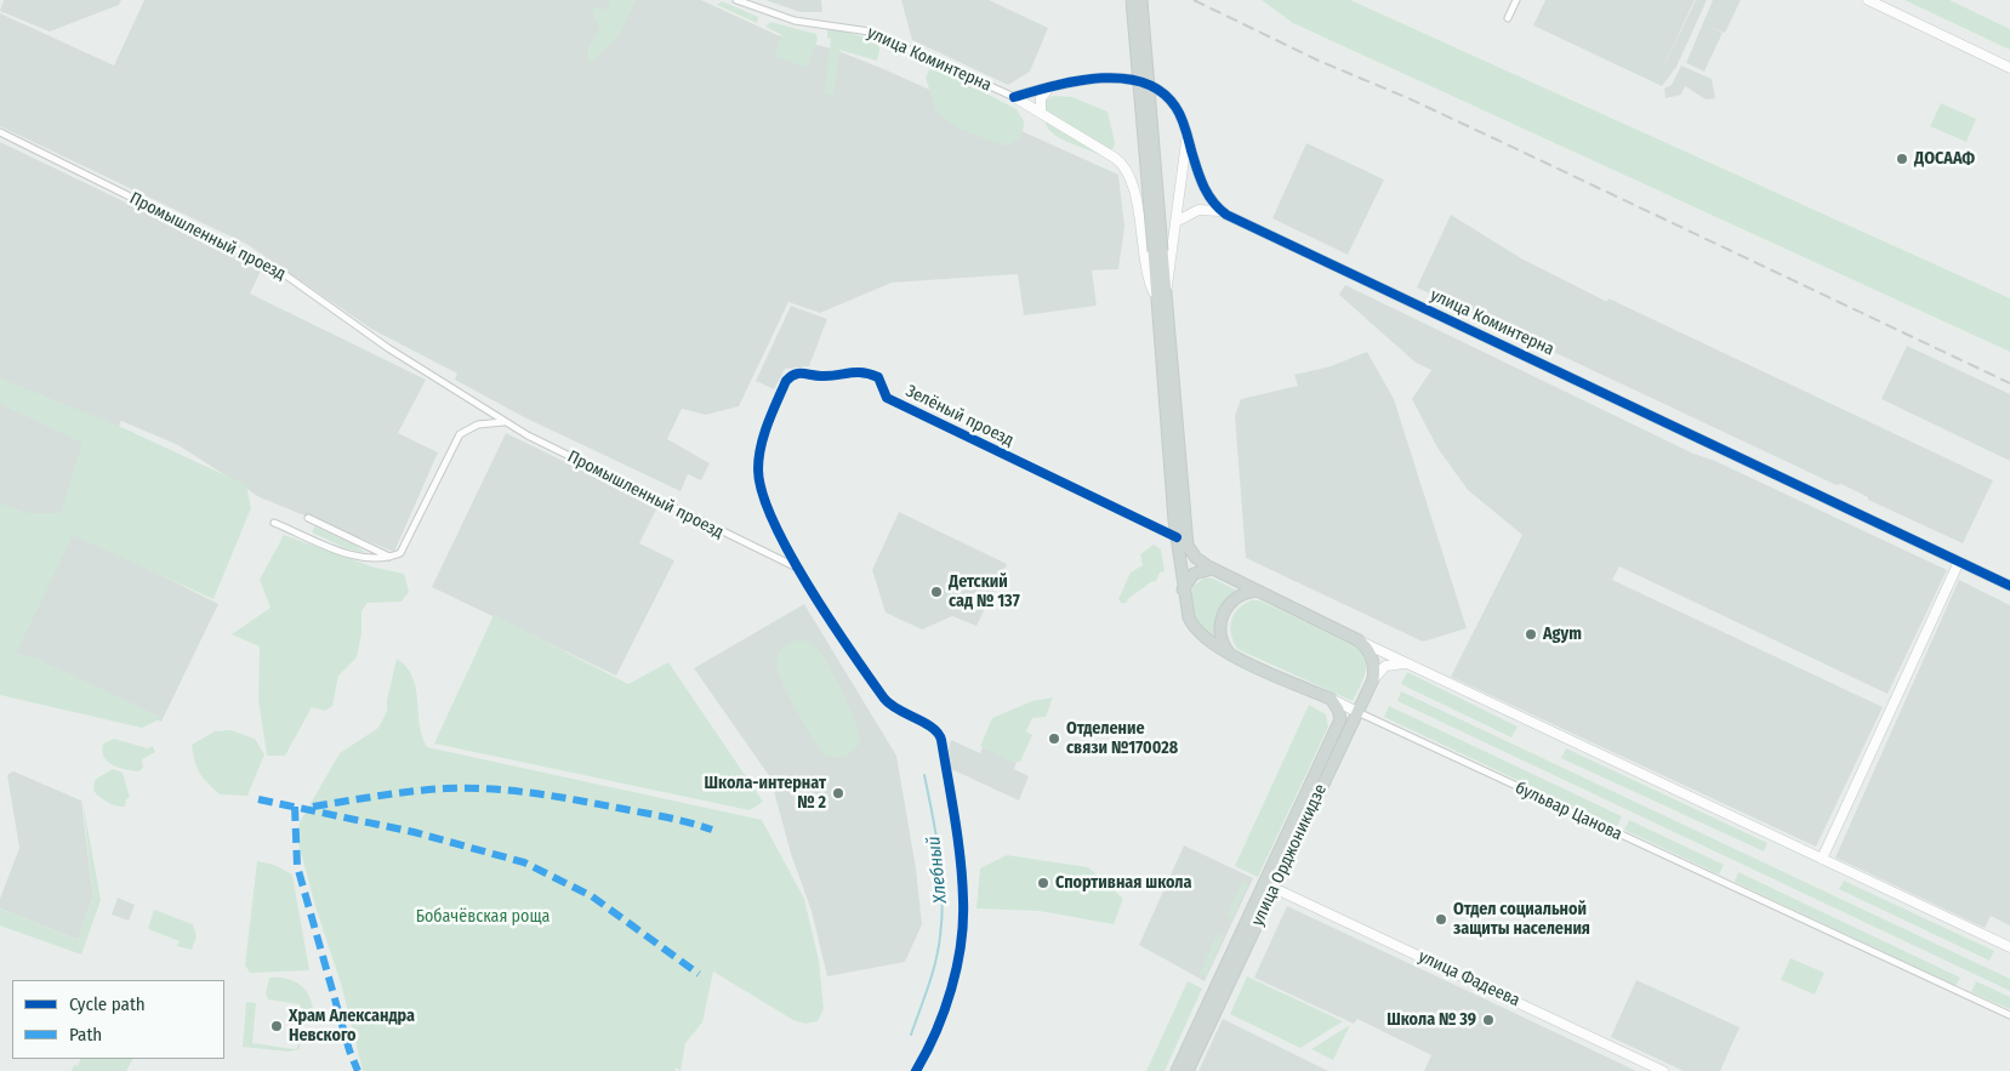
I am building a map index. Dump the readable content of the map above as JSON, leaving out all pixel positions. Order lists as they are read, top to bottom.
{
  "streets": {
    "main road": ["бульвар Цанова", "улица Орджоникидзе"],
    "street": [
      "улица Коминтерна",
      "Промышленный проезд",
      "Зелёный проезд",
      "улица Фадеева"
    ]
  },
  "crossings": [
    ["Промышленный проезд", "Зелёный проезд"],
    ["Зелёный проезд", "бульвар Цанова"],
    ["бульвар Цанова", "улица Орджоникидзе"],
    ["улица Орджоникидзе", "улица Фадеева"]
  ],
  "water": ["Хлебный"],
  "parks": ["Бобачёвская роща"],
  "places": [
    "ДОСААФ",
    "Детский сад № 137",
    "Agym",
    "Отделение связи №170028",
    "Школа-интернат № 2",
    "Спортивная школа",
    "Отдел социальной защиты населения",
    "Школа № 39",
    "Храм Александра Невского"
  ],
  "legend": ["Cycle path", "Path"]
}
